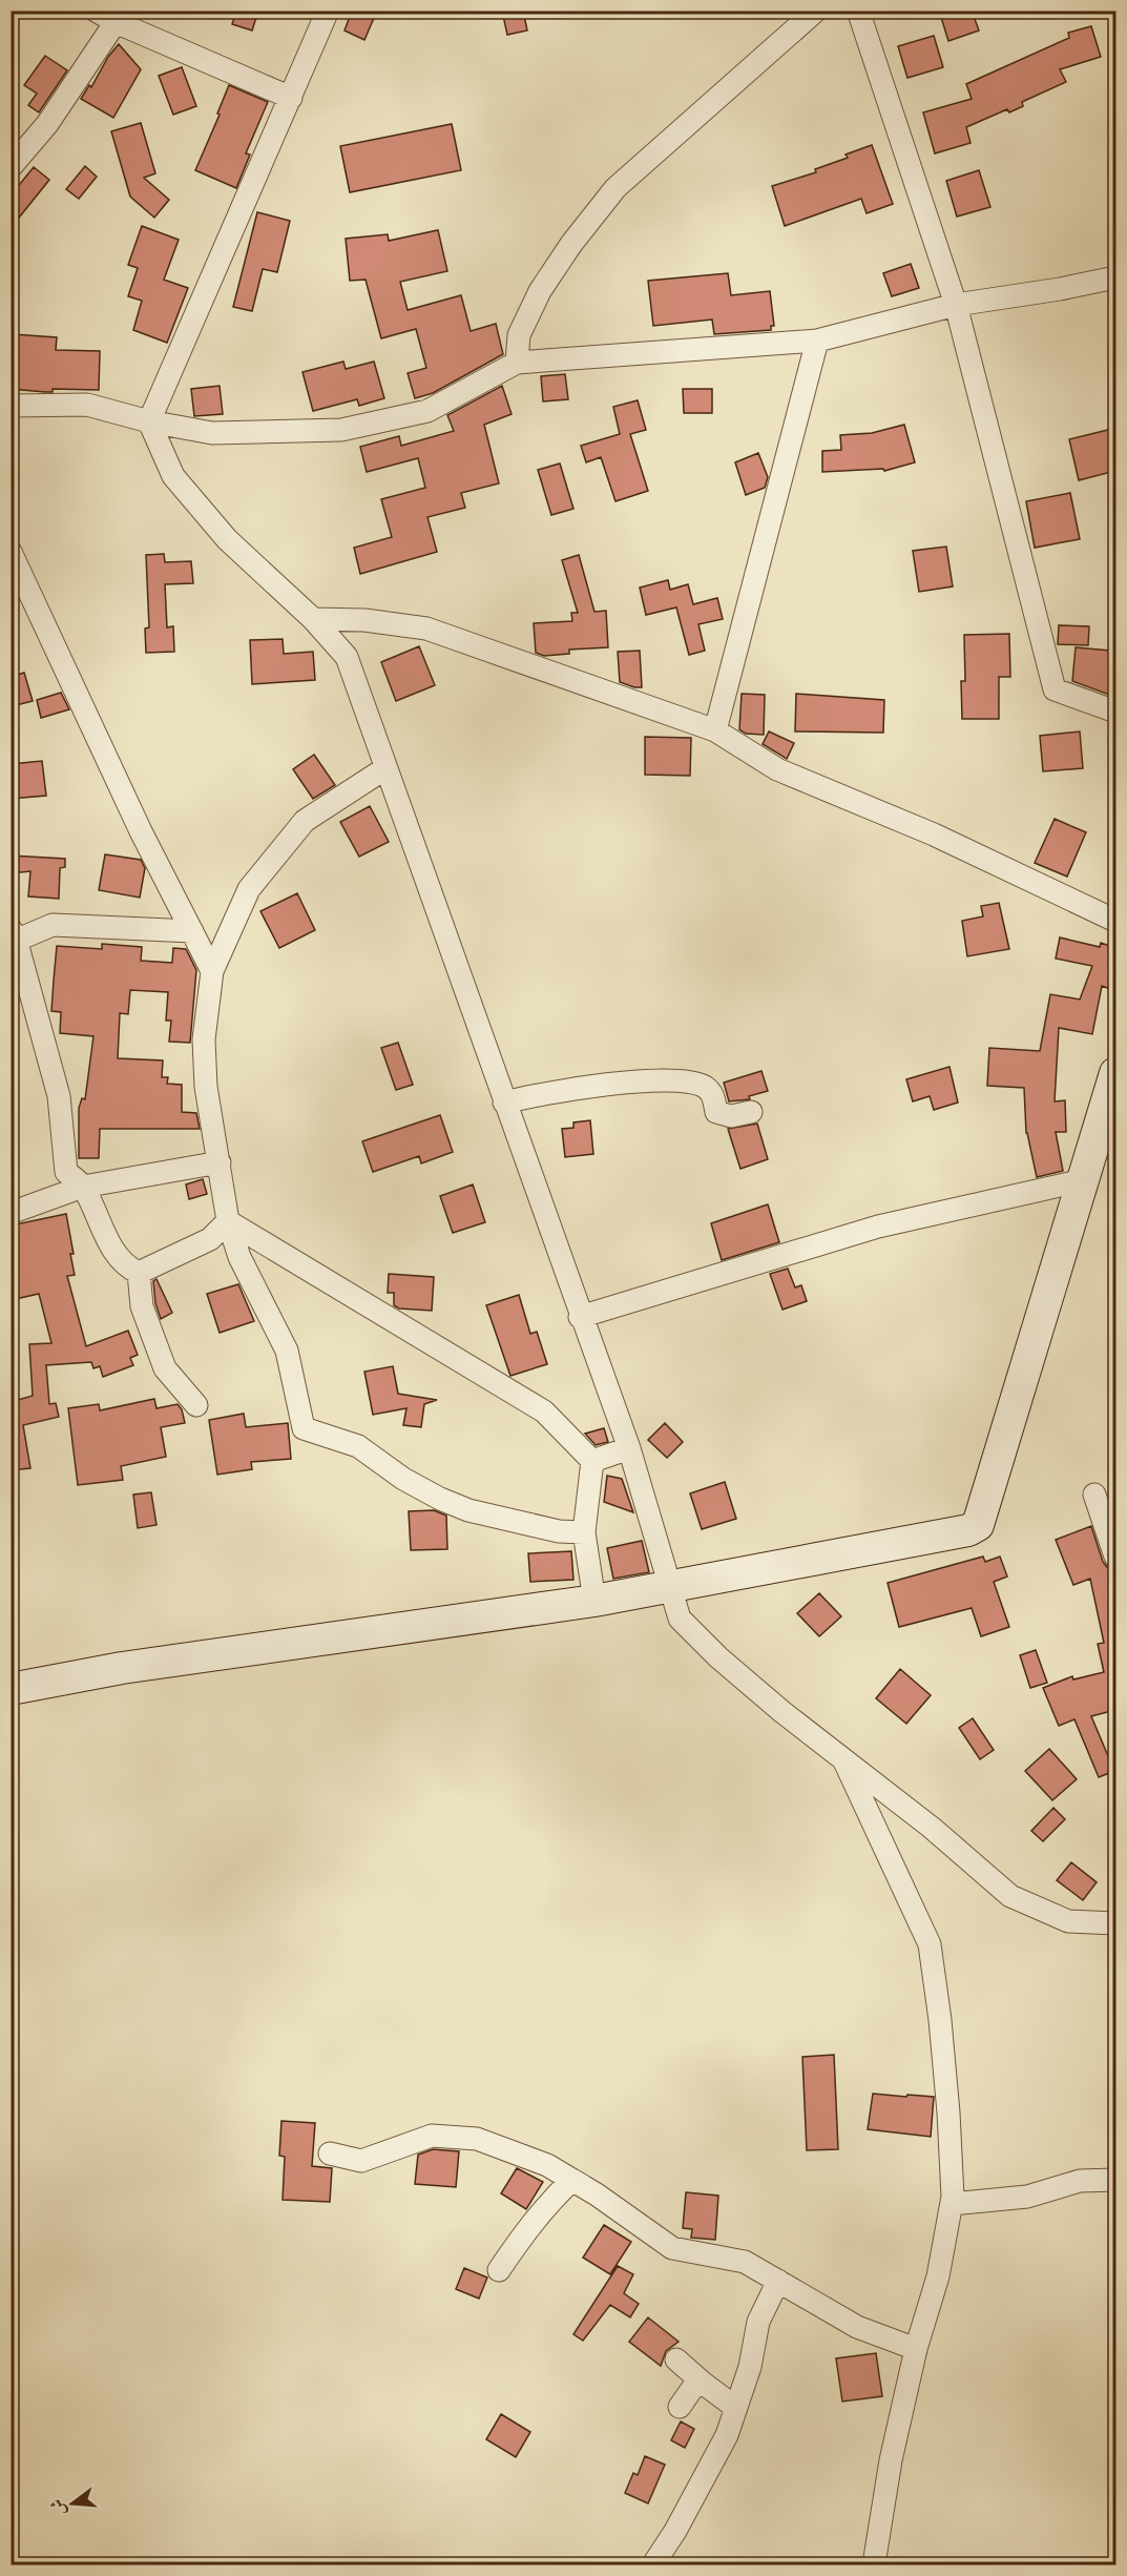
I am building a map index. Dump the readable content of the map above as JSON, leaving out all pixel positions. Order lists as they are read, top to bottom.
{
  "north": "left"
}
